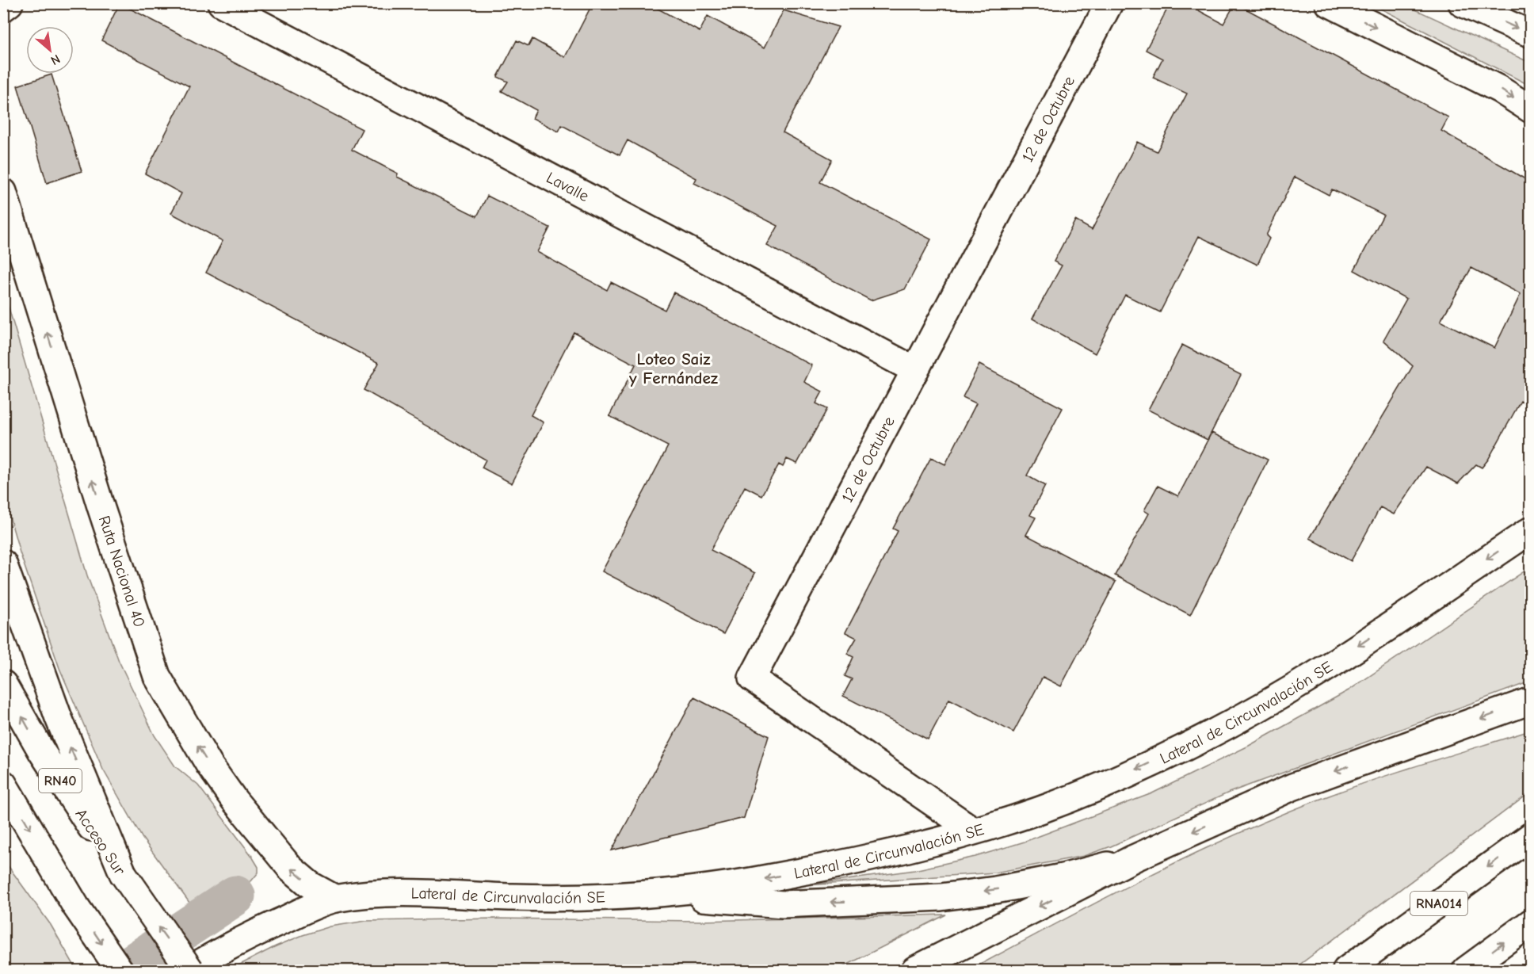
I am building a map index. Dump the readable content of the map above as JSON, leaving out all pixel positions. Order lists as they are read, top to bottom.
{
  "streets": {
    "main road": [
      "12 de Octubre",
      "Lavalle",
      "Ruta Nacional 40",
      "Lateral de Circunvalación SE",
      "RN40",
      "Acceso Sur",
      "RNA014"
    ]
  },
  "crossings": [
    ["12 de Octubre", "Lavalle"],
    ["12 de Octubre", "Lateral de Circunvalación SE"],
    ["Ruta Nacional 40", "Lateral de Circunvalación SE"],
    ["Lateral de Circunvalación SE", "Acceso Sur"]
  ],
  "districts": ["Loteo Saiz y Fernández"],
  "north": "bottom right"
}
